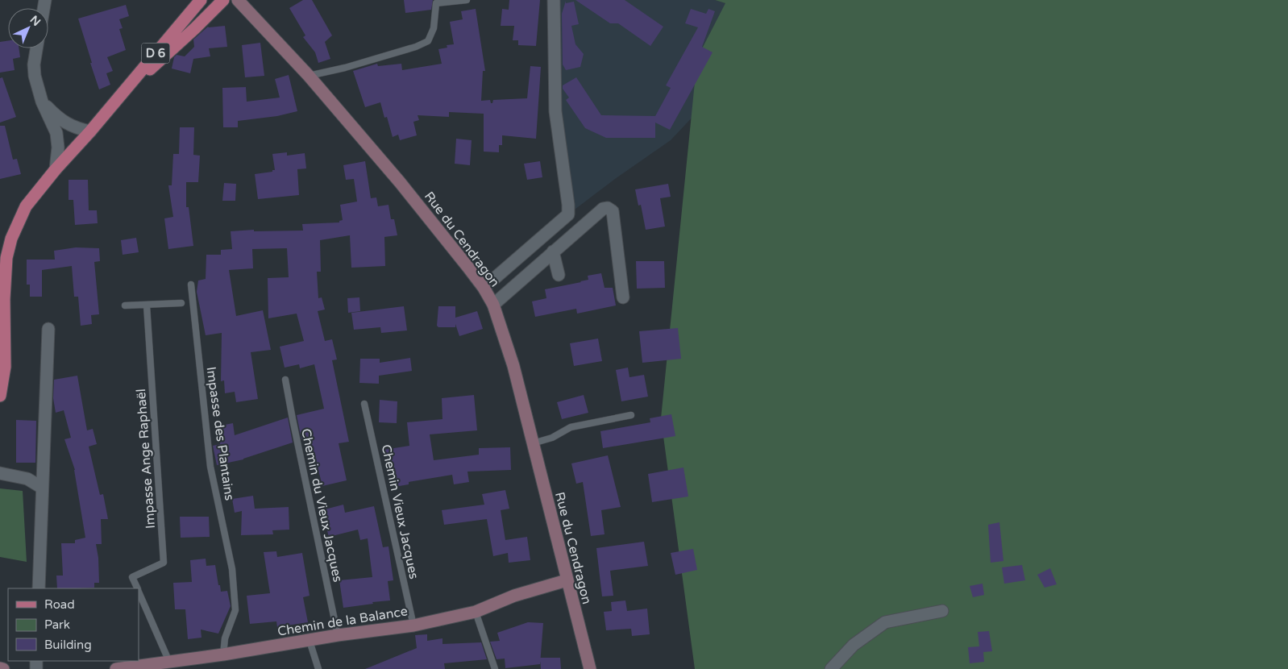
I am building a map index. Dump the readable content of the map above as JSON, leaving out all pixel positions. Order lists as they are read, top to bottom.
{
  "streets": {
    "main road": ["D 6", "Rue du Cendragon", "Chemin de la Balance"],
    "lane": [
      "Impasse des Plantains",
      "Impasse Ange Raphaël",
      "Chemin du Vieux Jacques",
      "Chemin Vieux Jacques"
    ]
  },
  "crossings": [
    ["Rue du Cendragon", "Chemin de la Balance"],
    ["Impasse des Plantains", "Chemin de la Balance"],
    ["Impasse Ange Raphaël", "Chemin de la Balance"],
    ["Chemin du Vieux Jacques", "Chemin de la Balance"],
    ["Chemin Vieux Jacques", "Chemin de la Balance"]
  ],
  "legend": ["Road", "Park", "Building"],
  "north": "top right"
}
